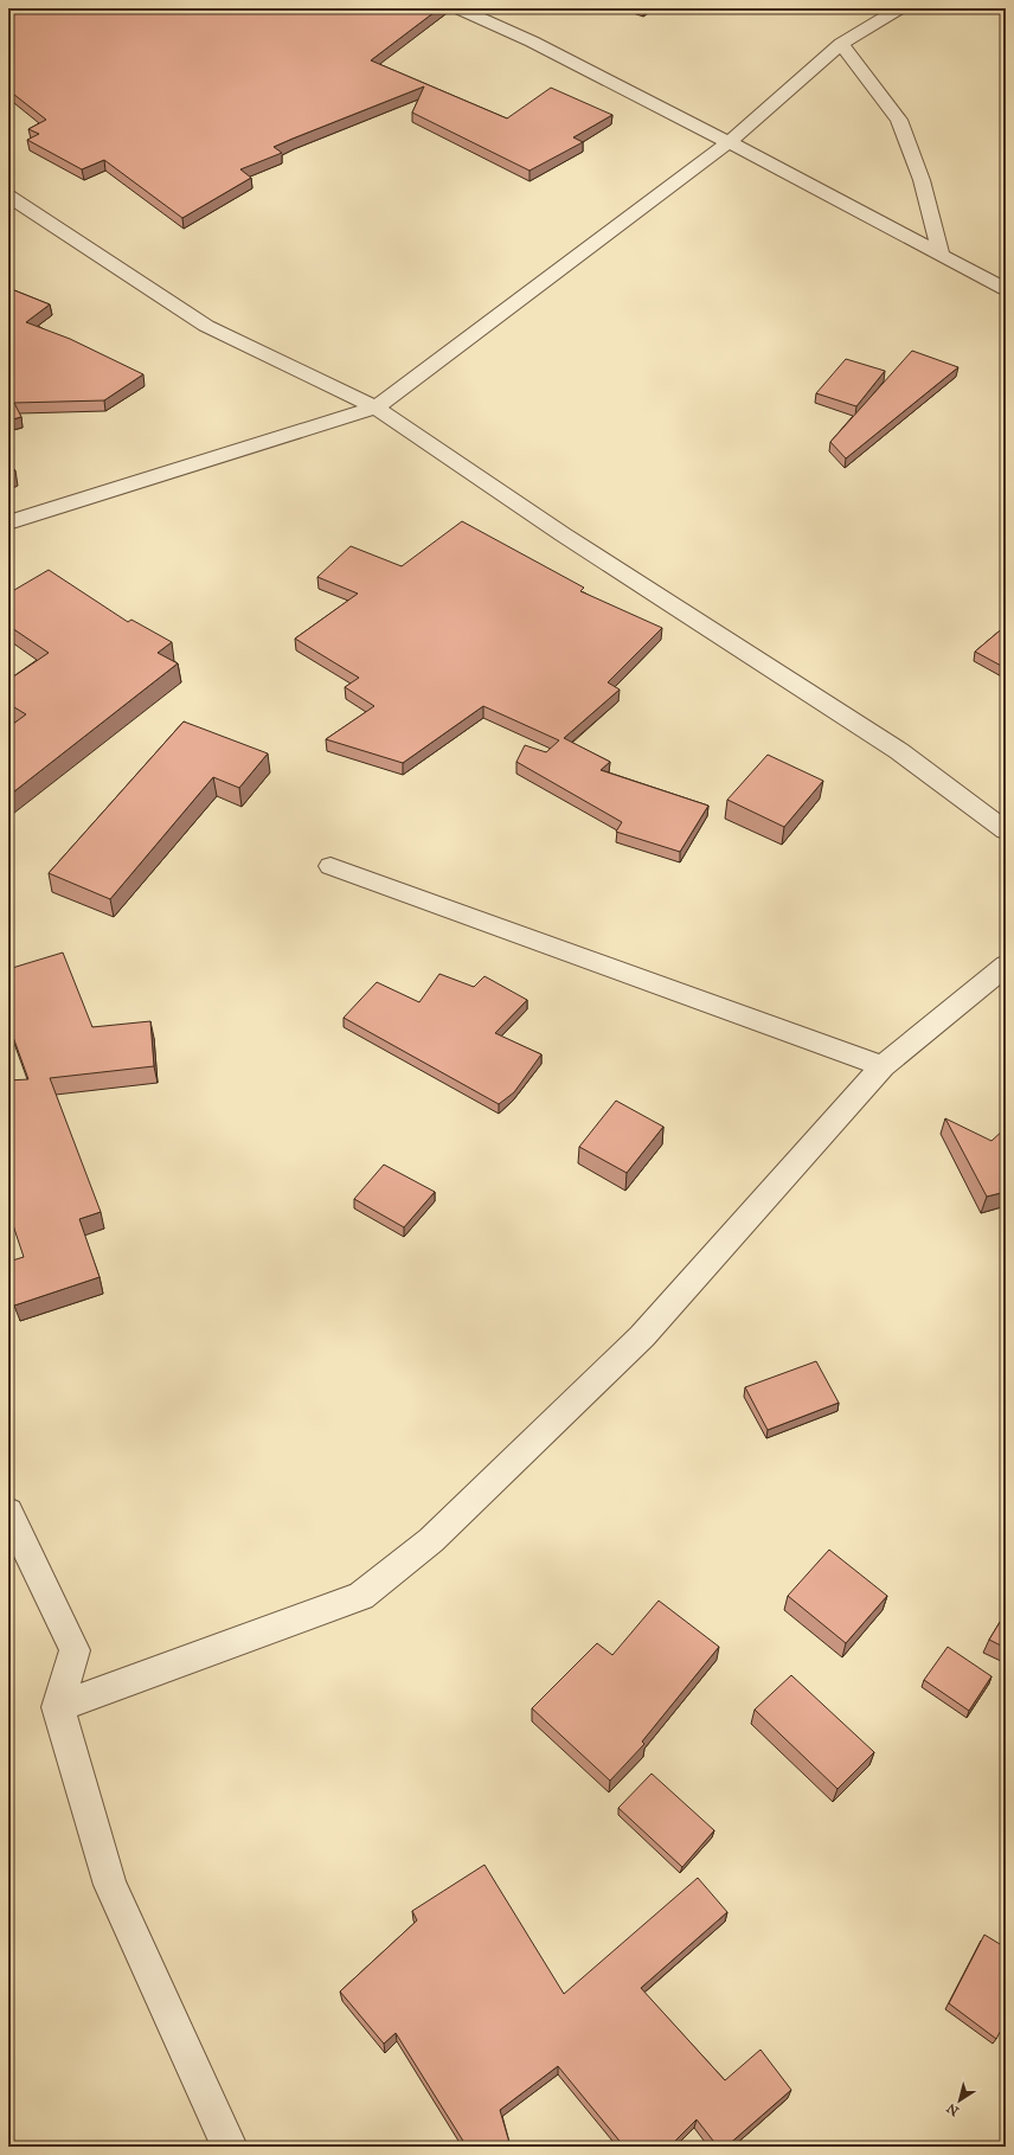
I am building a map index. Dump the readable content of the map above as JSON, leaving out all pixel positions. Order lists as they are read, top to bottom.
{
  "north": "bottom left"
}
